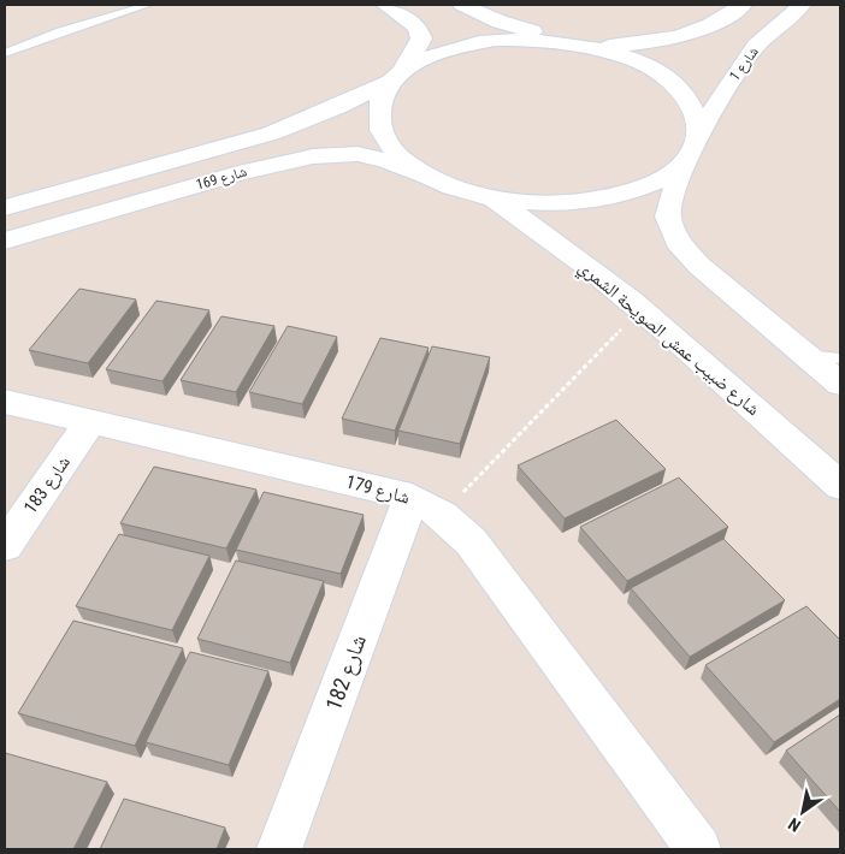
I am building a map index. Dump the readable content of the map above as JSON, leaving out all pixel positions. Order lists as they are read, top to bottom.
{
  "streets": {
    "street": [
      "شارع 1",
      "شارع 169",
      "شارع ضبيب عمش الصويحة الشمري",
      "شارع 183",
      "شارع 179",
      "شارع 182"
    ]
  },
  "crossings": [
    ["شارع 183", "شارع 179"],
    ["شارع 179", "شارع 182"]
  ],
  "north": "bottom left"
}
